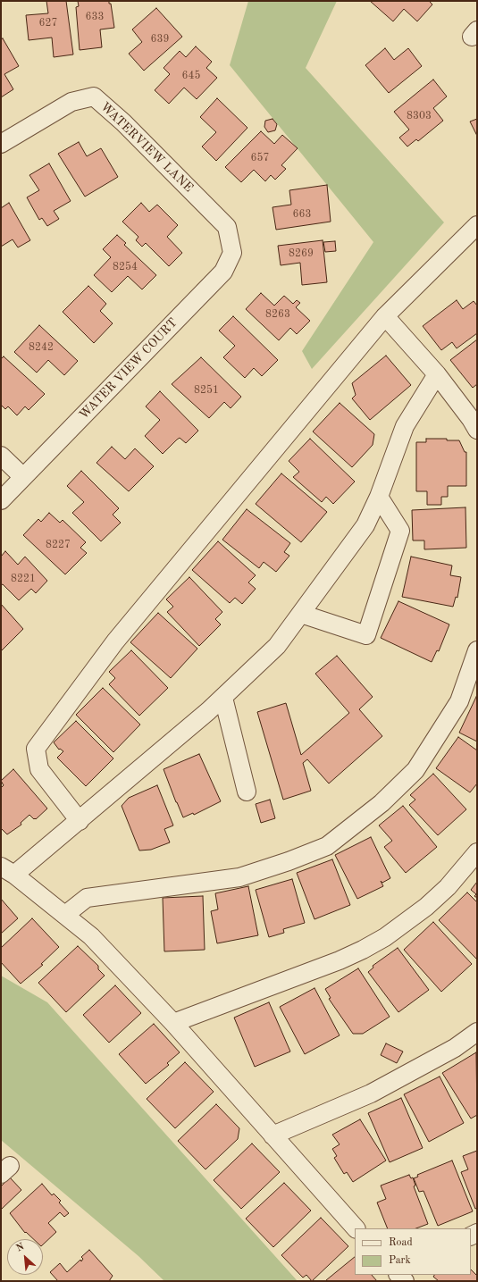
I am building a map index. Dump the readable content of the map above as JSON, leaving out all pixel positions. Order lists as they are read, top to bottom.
{
  "streets": {
    "street": ["WATERVIEW LANE", "WATER VIEW COURT"]
  },
  "crossings": [
    ["WATERVIEW LANE", "WATER VIEW COURT"]
  ],
  "house_numbers": [
    "633",
    "627",
    "639",
    "645",
    "8303",
    "657",
    "663",
    "8269",
    "8254",
    "8263",
    "8242",
    "8251",
    "8227",
    "8221"
  ],
  "legend": ["Road", "Park"],
  "north": "top left"
}
